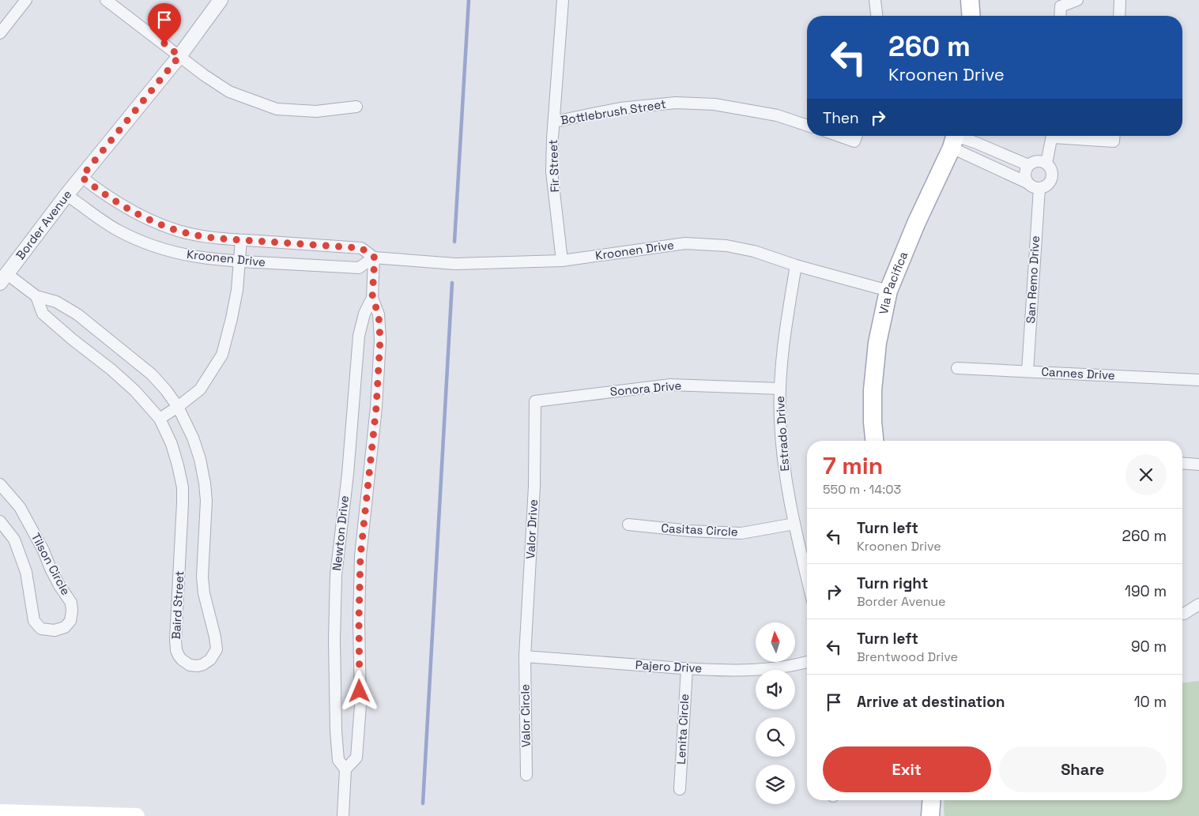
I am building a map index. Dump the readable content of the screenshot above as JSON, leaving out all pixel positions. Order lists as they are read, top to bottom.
{
  "streets": {
    "main road": ["Via Pacifica"],
    "street": [
      "Bottlebrush Street",
      "Fir Street",
      "Border Avenue",
      "Kroonen Drive",
      "San Remo Drive",
      "Cannes Drive",
      "Sonora Drive",
      "Estrado Drive",
      "Valor Drive",
      "Casitas Circle",
      "Newton Drive",
      "Tilson Circle",
      "Baird Street",
      "Pajero Drive",
      "Valor Circle",
      "Lenita Circle"
    ]
  },
  "crossings": [
    ["Bottlebrush Street", "Fir Street"],
    ["Fir Street", "Kroonen Drive"],
    ["Border Avenue", "Kroonen Drive"],
    ["Border Avenue", "Baird Street"],
    ["Kroonen Drive", "Via Pacifica"],
    ["Kroonen Drive", "Estrado Drive"],
    ["Kroonen Drive", "Newton Drive"],
    ["San Remo Drive", "Cannes Drive"],
    ["Sonora Drive", "Estrado Drive"],
    ["Sonora Drive", "Valor Drive"],
    ["Estrado Drive", "Casitas Circle"],
    ["Valor Drive", "Pajero Drive"],
    ["Valor Drive", "Valor Circle"],
    ["Pajero Drive", "Valor Circle"],
    ["Pajero Drive", "Lenita Circle"]
  ],
  "north": "top",
  "page": {
    "turn": ["260 m", "Kroonen Drive"],
    "then": "Then",
    "heading": ["7 min", "550 m · 14:03"],
    "list": [
      {
        "name": "Turn left",
        "note": "Kroonen Drive",
        "value": "260 m"
      },
      {
        "name": "Turn right",
        "note": "Border Avenue",
        "value": "190 m"
      },
      {
        "name": "Turn left",
        "note": "Brentwood Drive",
        "value": "90 m"
      },
      {
        "name": "Arrive at destination",
        "value": "10 m"
      }
    ],
    "buttons": ["Exit", "Share"]
  }
}
